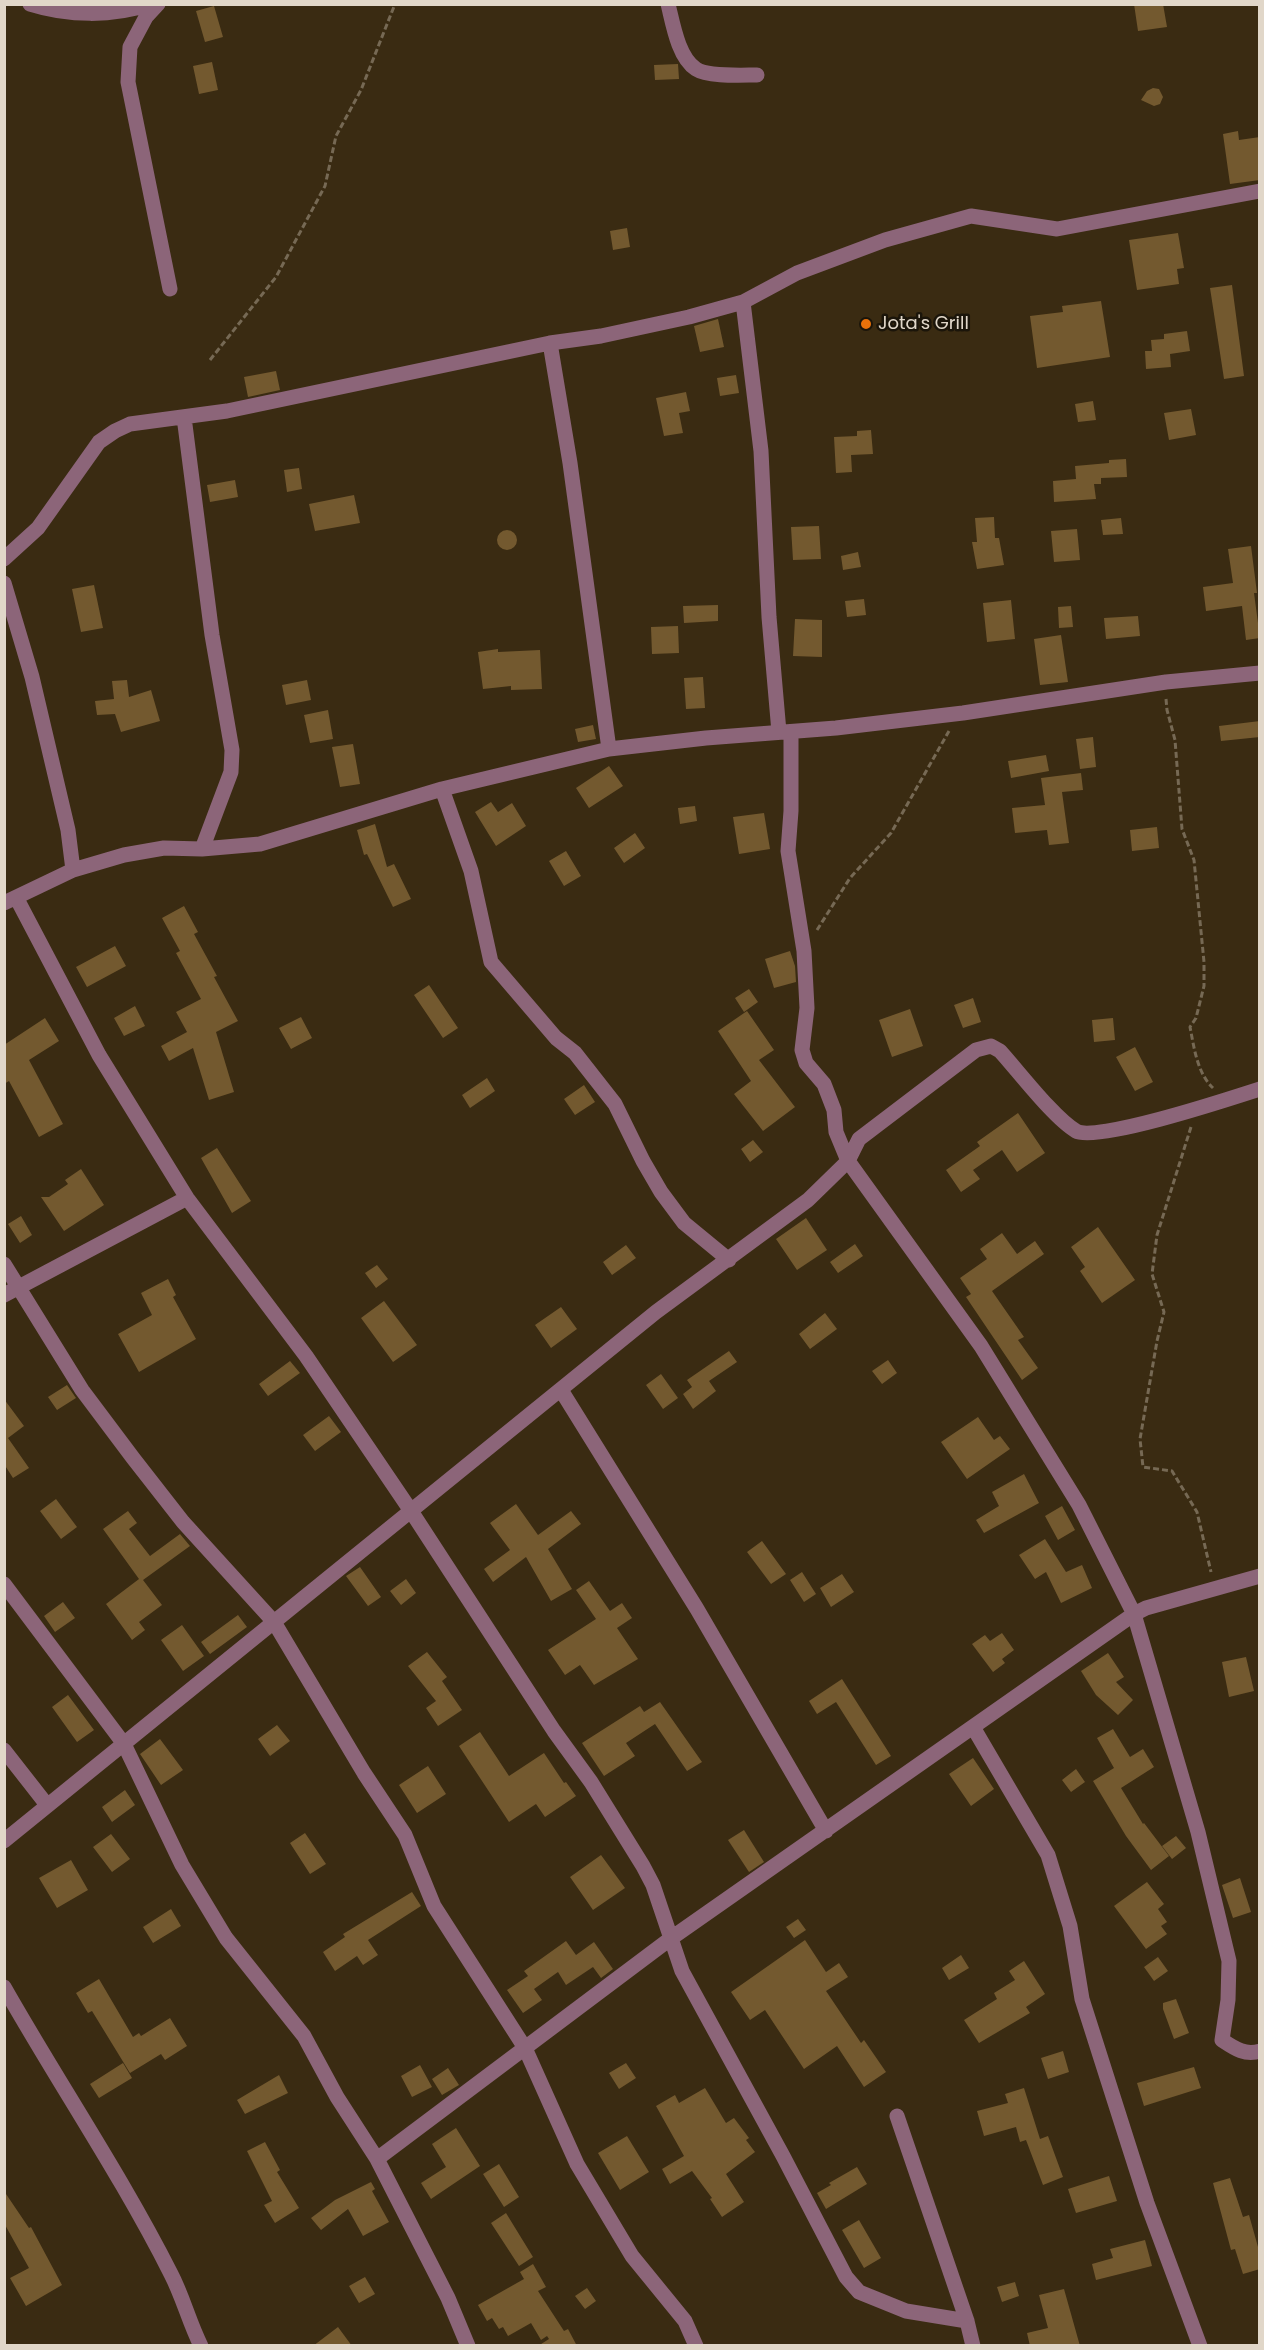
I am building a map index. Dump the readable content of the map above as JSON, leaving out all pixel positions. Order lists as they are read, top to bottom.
{
  "places": ["Jota's Grill"]
}
